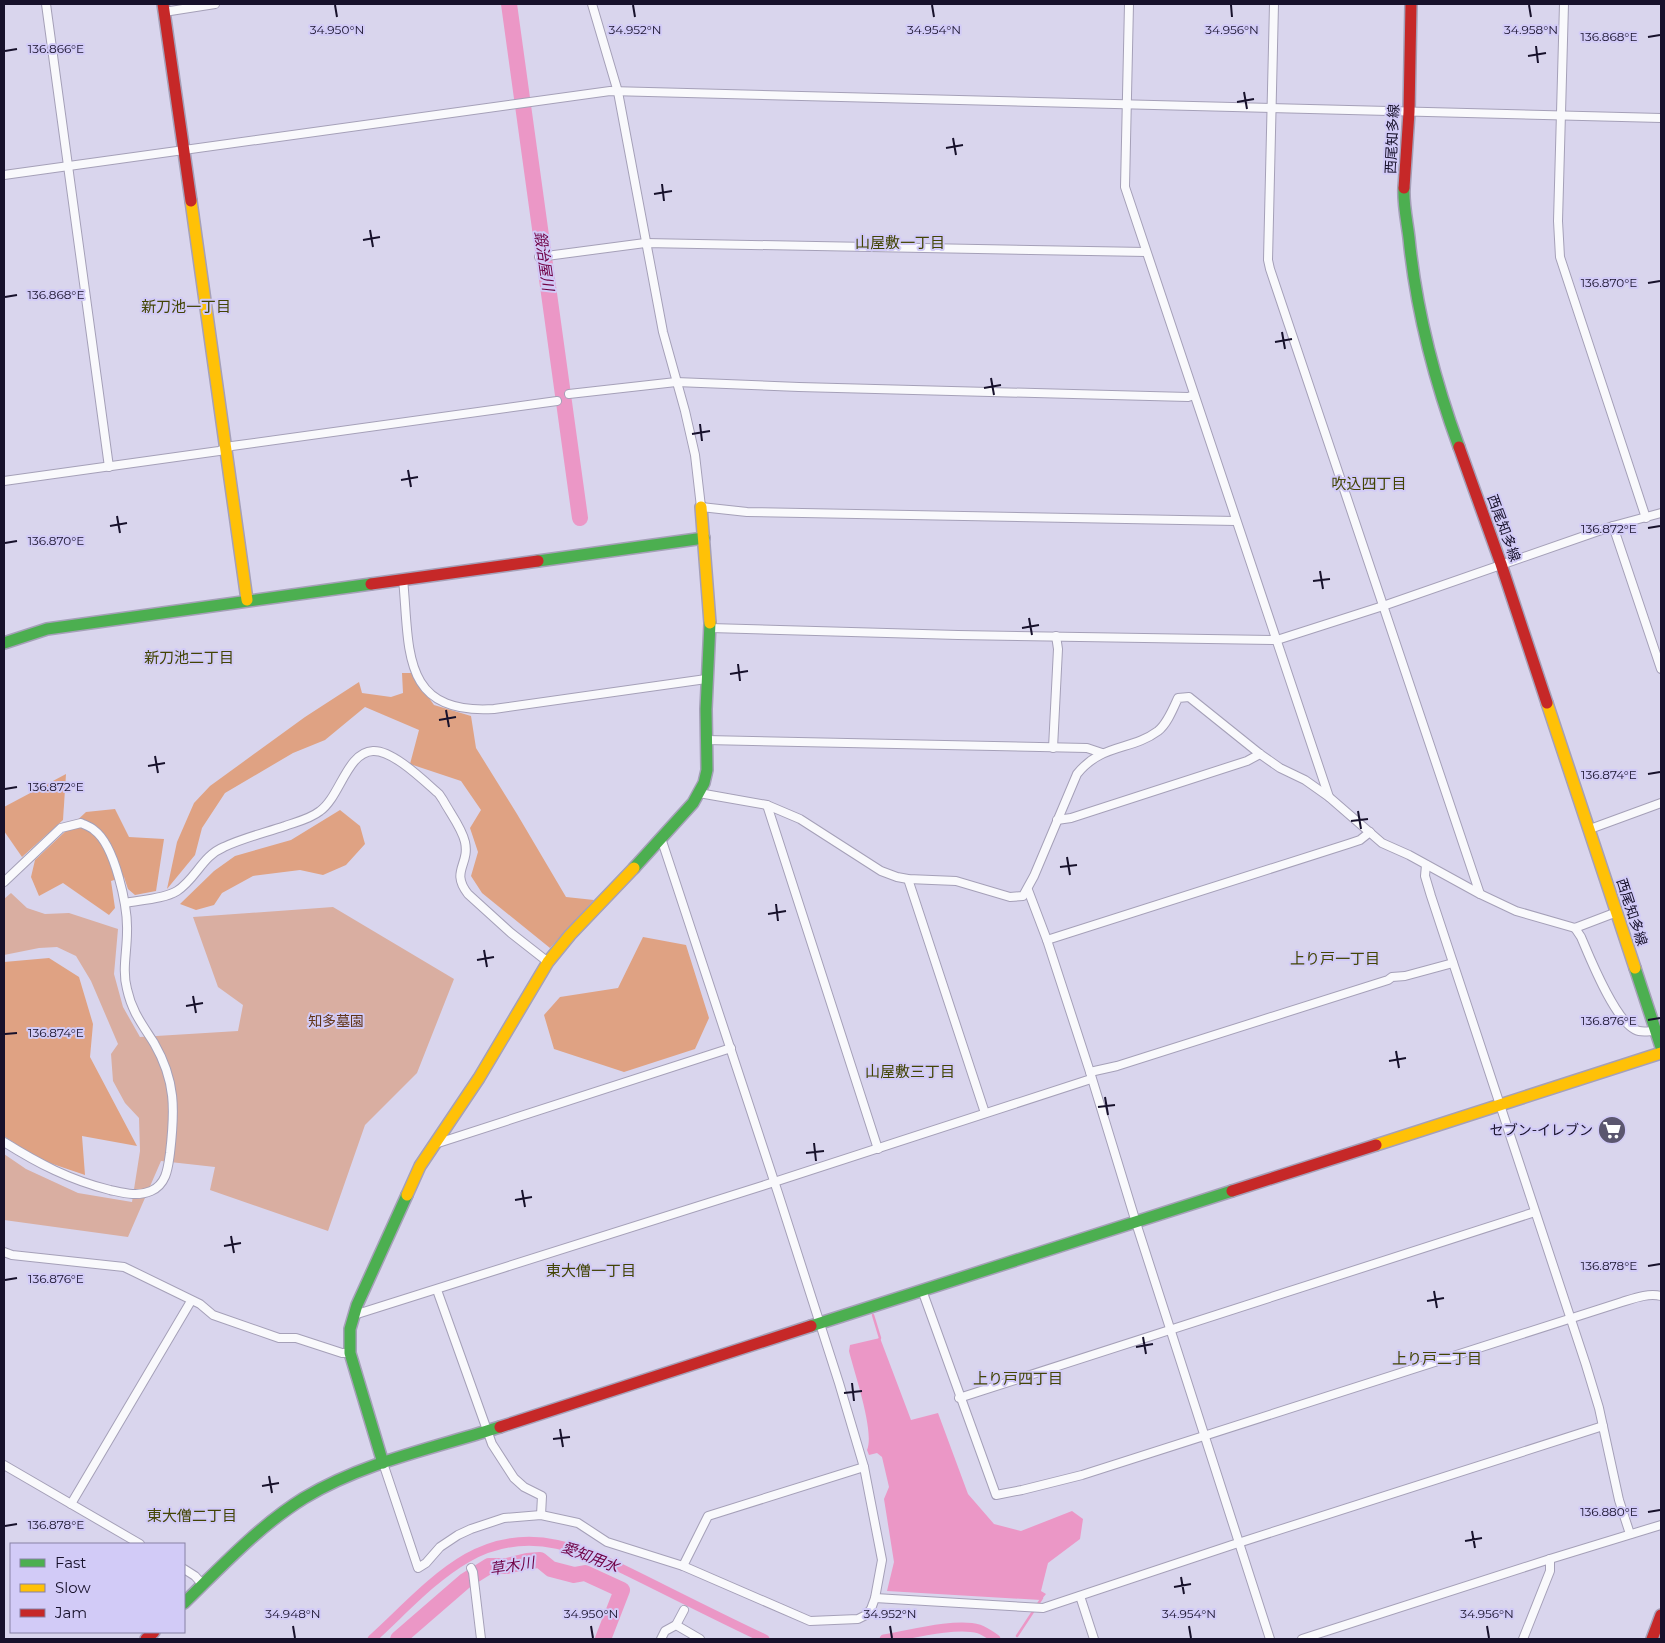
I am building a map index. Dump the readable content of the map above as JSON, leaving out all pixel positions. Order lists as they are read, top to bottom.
{
  "streets": {
    "street": ["西尾知多線"]
  },
  "districts": [
    "山屋敷一丁目",
    "新刀池一丁目",
    "吹込四丁目",
    "新刀池二丁目",
    "上り戸一丁目",
    "山屋敷三丁目",
    "東大僧一丁目",
    "上り戸二丁目",
    "上り戸四丁目",
    "東大僧二丁目"
  ],
  "water": ["鍛治屋川", "愛知用水", "草木川"],
  "parks": ["知多墓園"],
  "places": {
    "supermarket": ["セブン-イレブン"]
  },
  "legend": ["Fast", "Slow", "Jam"],
  "coordinates": [
    "34.950°N",
    "34.952°N",
    "34.954°N",
    "34.956°N",
    "34.958°N",
    "136.868°E",
    "136.866°E",
    "136.870°E",
    "136.872°E",
    "136.874°E",
    "136.876°E",
    "136.878°E",
    "136.880°E",
    "34.948°N"
  ]
}
